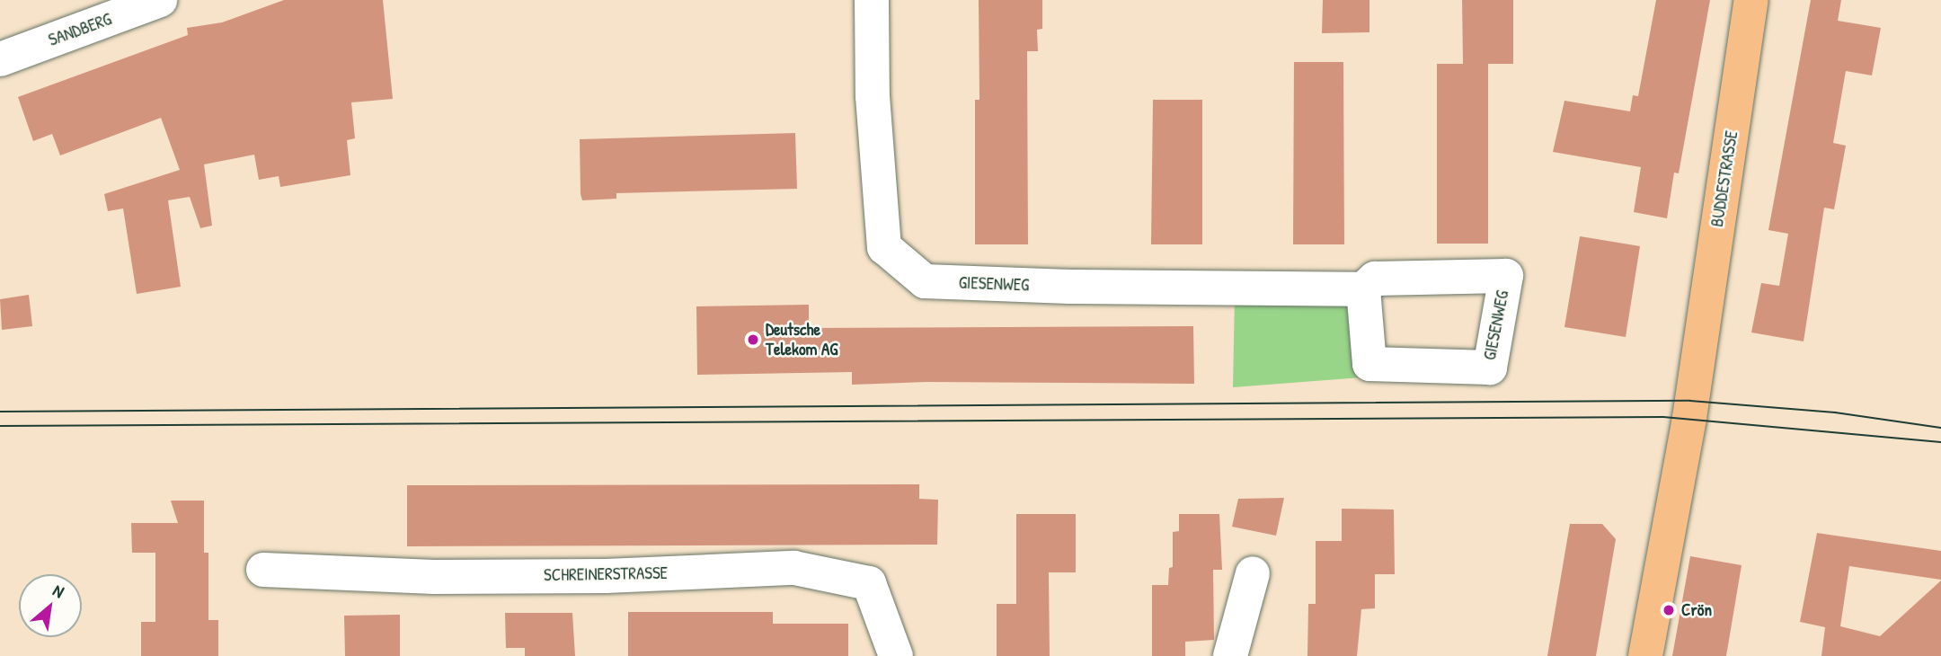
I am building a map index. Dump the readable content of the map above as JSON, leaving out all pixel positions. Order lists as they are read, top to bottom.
{
  "streets": {
    "main road": ["BUDDESTRASSE"],
    "street": ["SANDBERG", "GIESENWEG", "SCHREINERSTRASSE"]
  },
  "places": ["Deutsche Telekom AG", "Crön"],
  "north": "top right"
}
